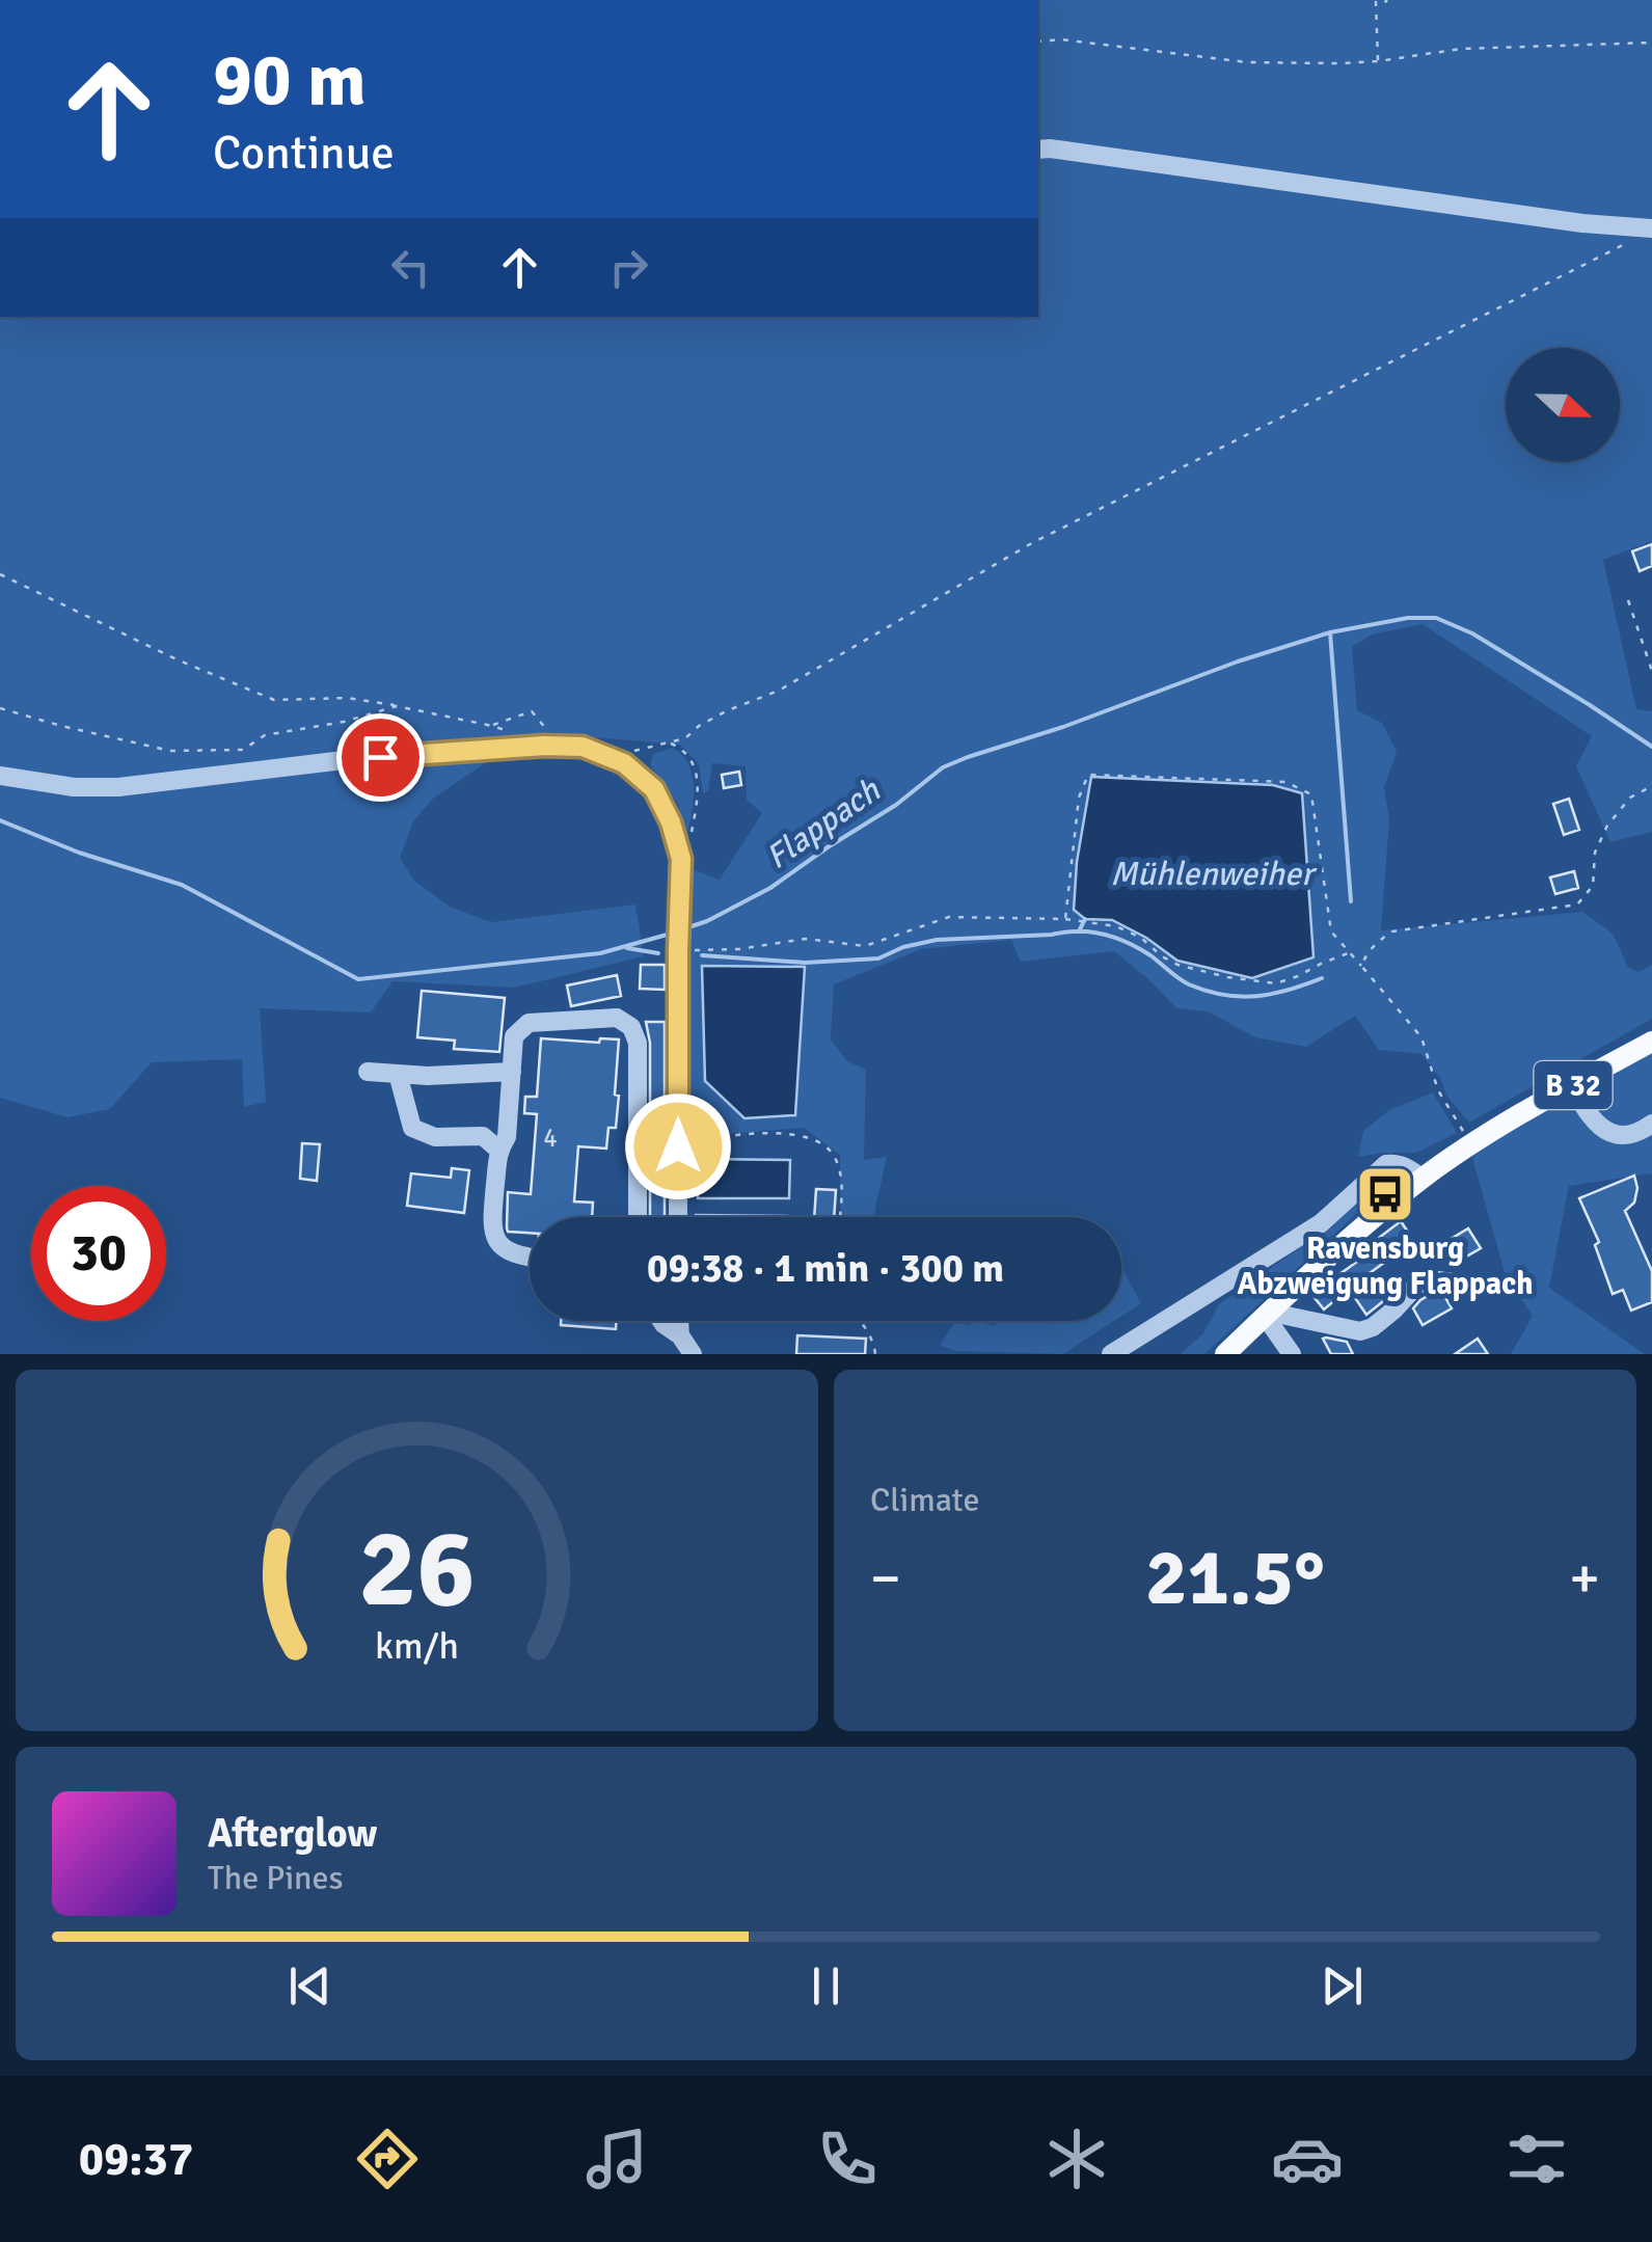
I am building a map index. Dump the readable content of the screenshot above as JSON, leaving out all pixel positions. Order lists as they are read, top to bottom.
{
  "streets": {
    "main road": ["B 32"]
  },
  "water": ["Flappach", "Mühlenweiher"],
  "places": {
    "bus stop": ["Ravensburg Abzweigung Flappach"]
  },
  "house_numbers": ["4"],
  "north": "right",
  "page": {
    "turn": ["90 m", "Continue"],
    "limit": "30",
    "trip": "09:38 · 1 min · 300 m",
    "tile": "Climate",
    "heat": ["−", "21.5°", "+"],
    "song": ["Afterglow", "The Pines"],
    "tabs": "09:37",
    "gauge": ["26", "km/h"]
  }
}
